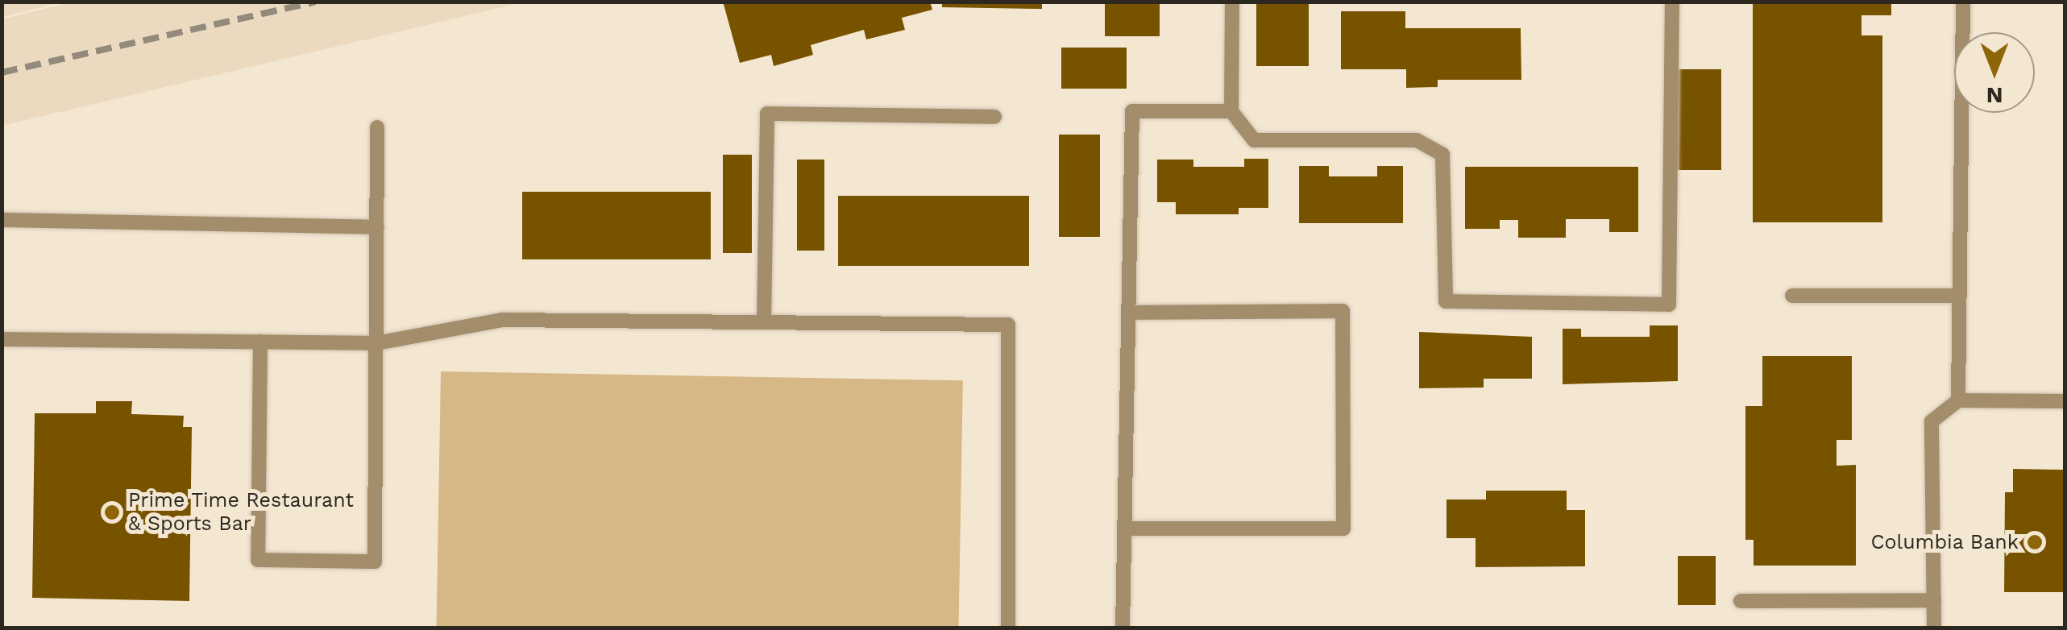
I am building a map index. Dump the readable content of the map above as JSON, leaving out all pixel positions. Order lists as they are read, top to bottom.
{
  "places": ["Prime Time Restaurant & Sports Bar", "Columbia Bank"],
  "north": "bottom"
}
